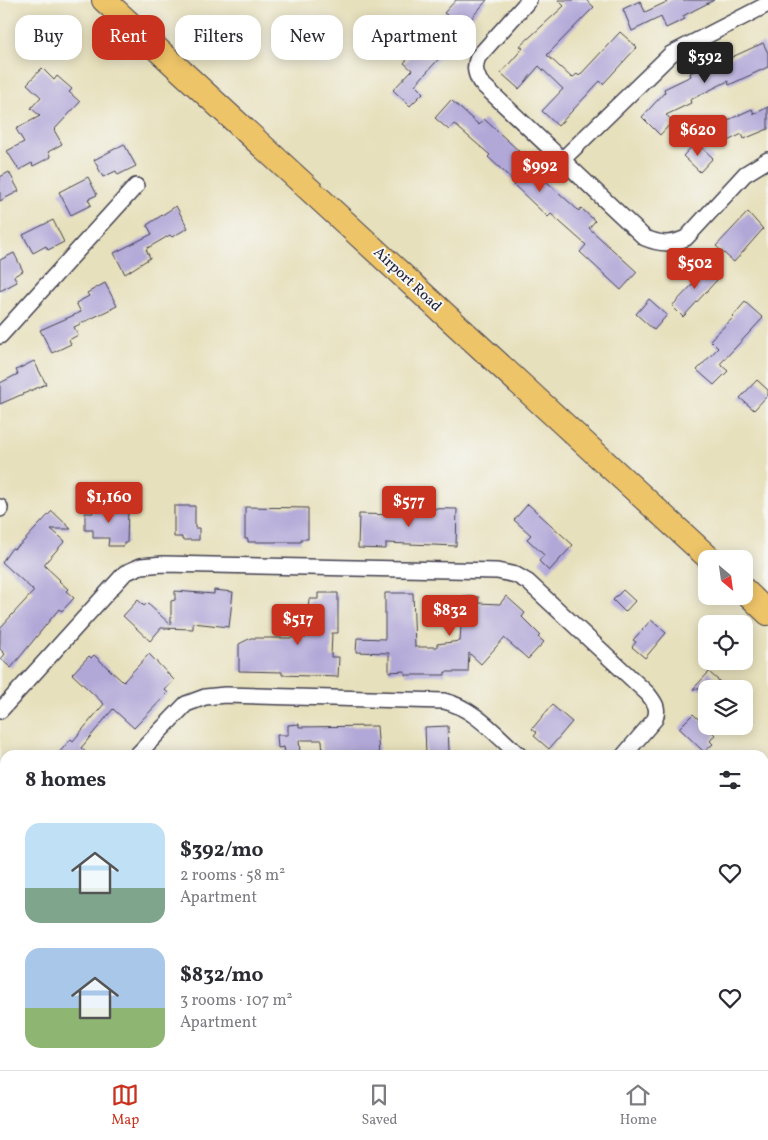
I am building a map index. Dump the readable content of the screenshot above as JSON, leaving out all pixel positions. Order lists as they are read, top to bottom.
{
  "streets": {
    "main road": ["Airport Road"]
  },
  "north": "bottom right",
  "page": {
    "chip": [
      "Buy",
      "Rent",
      "Filters",
      "New",
      "Apartment"
    ],
    "price": [
      "$392",
      "$620",
      "$992",
      "$502",
      "$1,160",
      "$577",
      "$832",
      "$517"
    ],
    "heading": "8 homes",
    "list": [
      {
        "name": "$392/mo",
        "note": "2 rooms · 58 m² · Apartment"
      },
      {
        "name": "$832/mo",
        "note": "3 rooms · 107 m² · Apartment"
      }
    ],
    "tabs": ["Map", "Saved", "Home"]
  }
}
